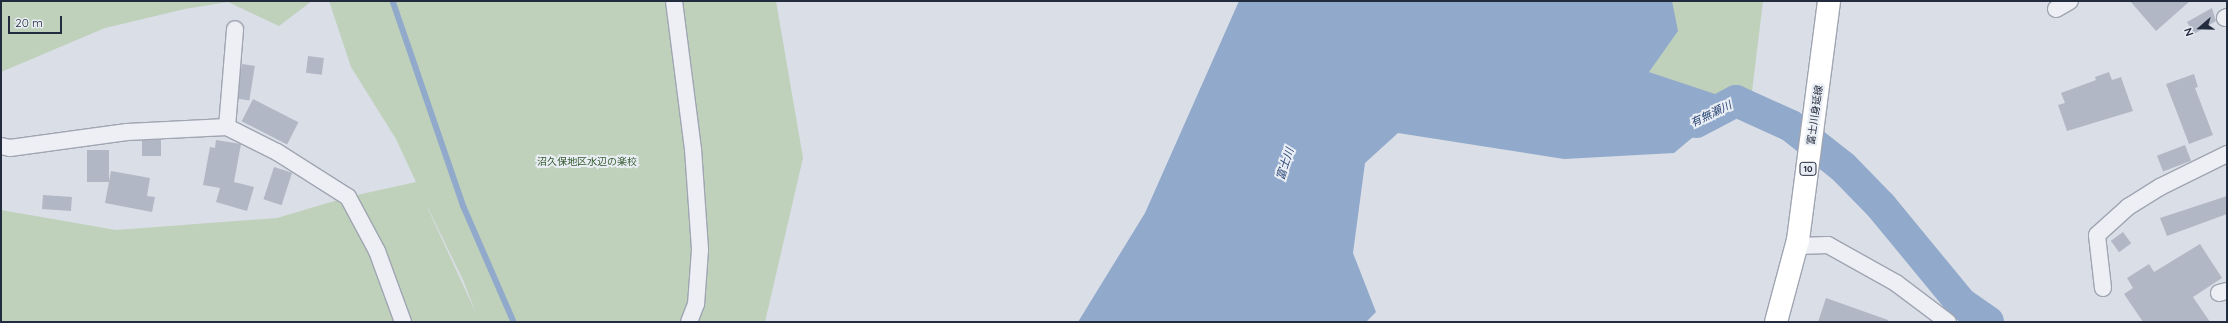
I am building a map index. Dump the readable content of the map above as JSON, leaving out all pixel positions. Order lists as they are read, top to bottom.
{
  "streets": {
    "main road": ["富士川身延線", "10"]
  },
  "water": ["有無瀬川", "富士川"],
  "parks": ["沼久保地区水辺の楽校"],
  "scale_bar": "20 m",
  "north": "left"
}
